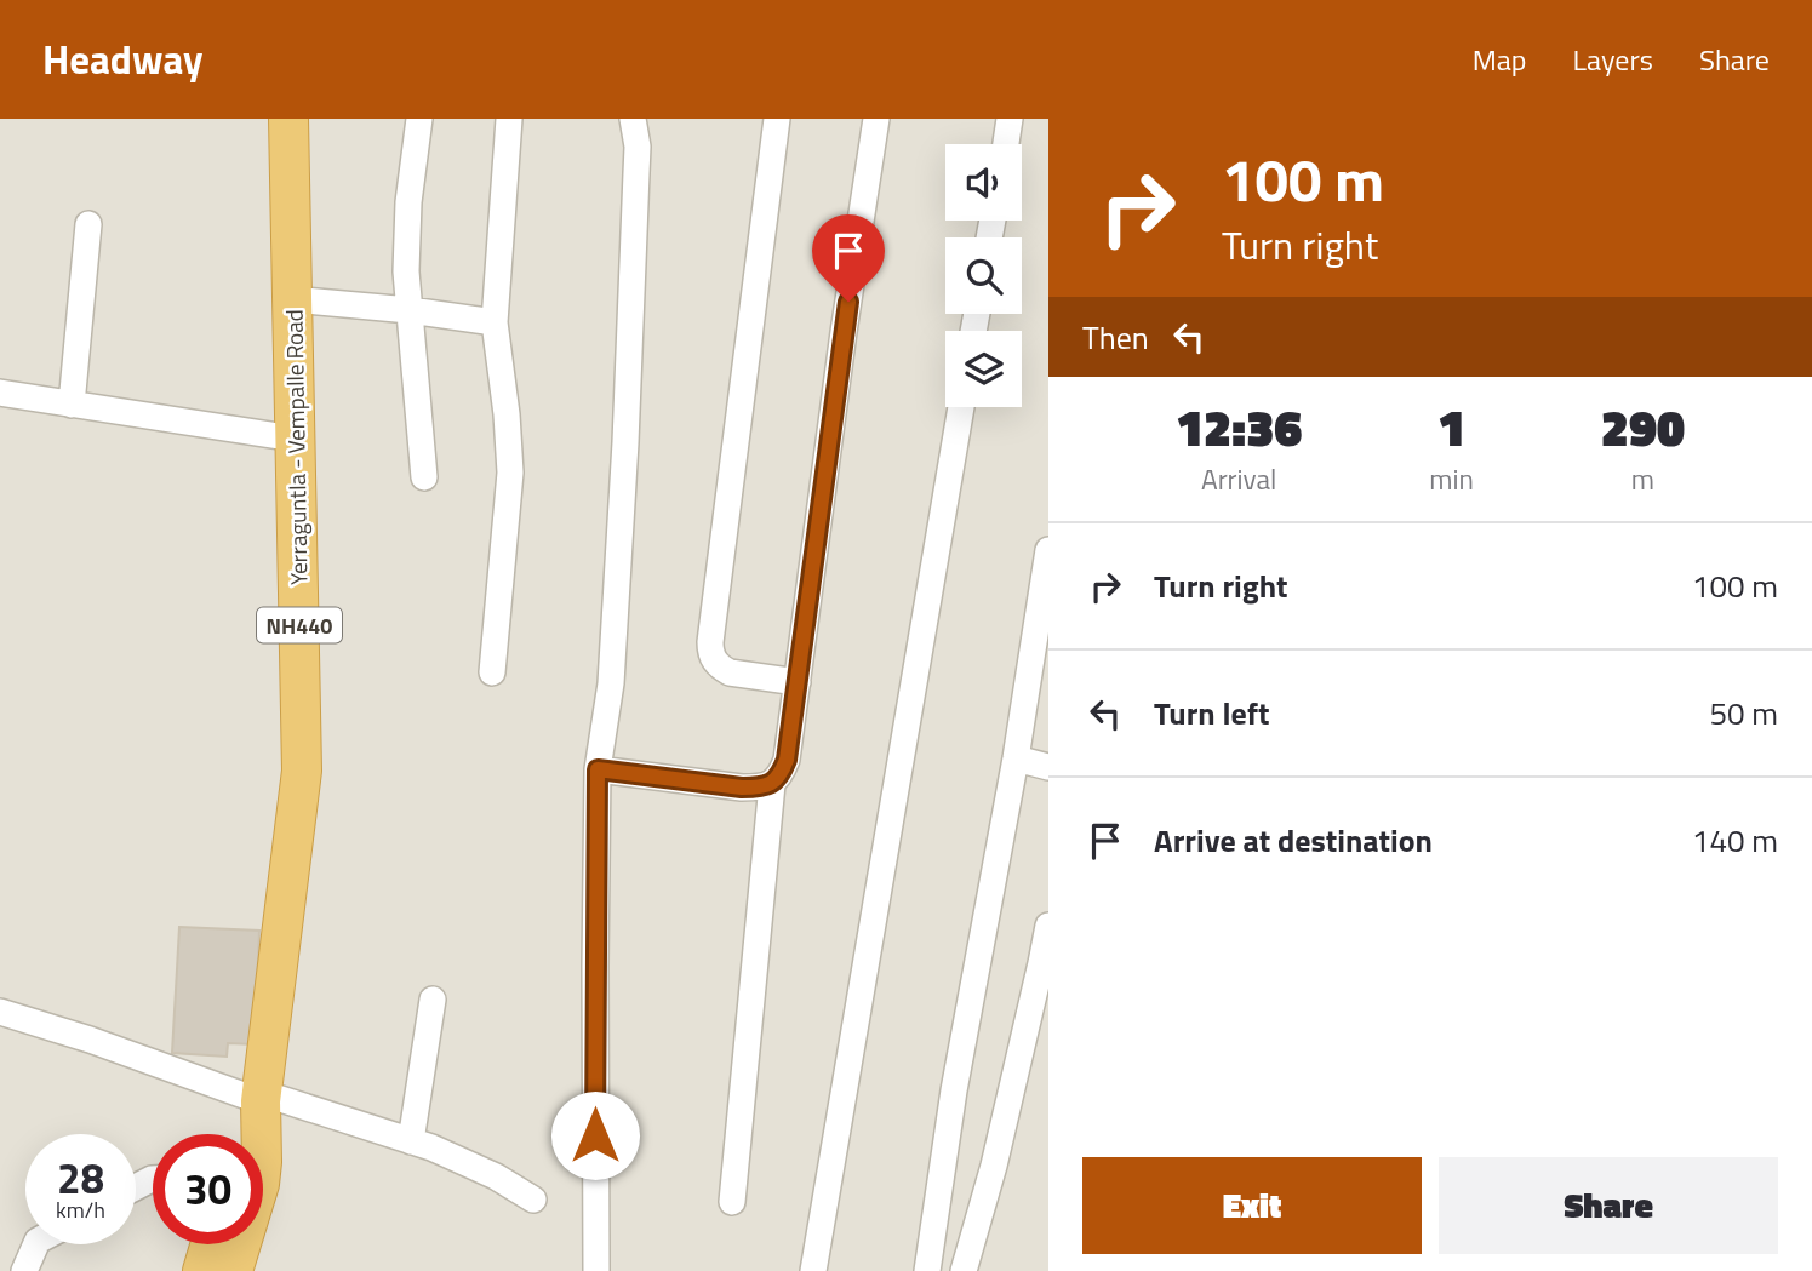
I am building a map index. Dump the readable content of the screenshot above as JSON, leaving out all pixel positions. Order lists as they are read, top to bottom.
{
  "streets": {
    "highway": ["Yerraguntla - Vempalle Road", "NH440"]
  },
  "page": {
    "header": "Headway",
    "nav": ["Map", "Layers", "Share"],
    "turn": ["100 m", "Turn right"],
    "then": "Then",
    "eta": [
      "12:36",
      "Arrival",
      "1",
      "min",
      "290",
      "m"
    ],
    "list": [
      {
        "name": "Turn right",
        "value": "100 m"
      },
      {
        "name": "Turn left",
        "value": "50 m"
      },
      {
        "name": "Arrive at destination",
        "value": "140 m"
      }
    ],
    "speed": "28 km/h",
    "limit": "30",
    "buttons": ["Exit", "Share"]
  }
}
